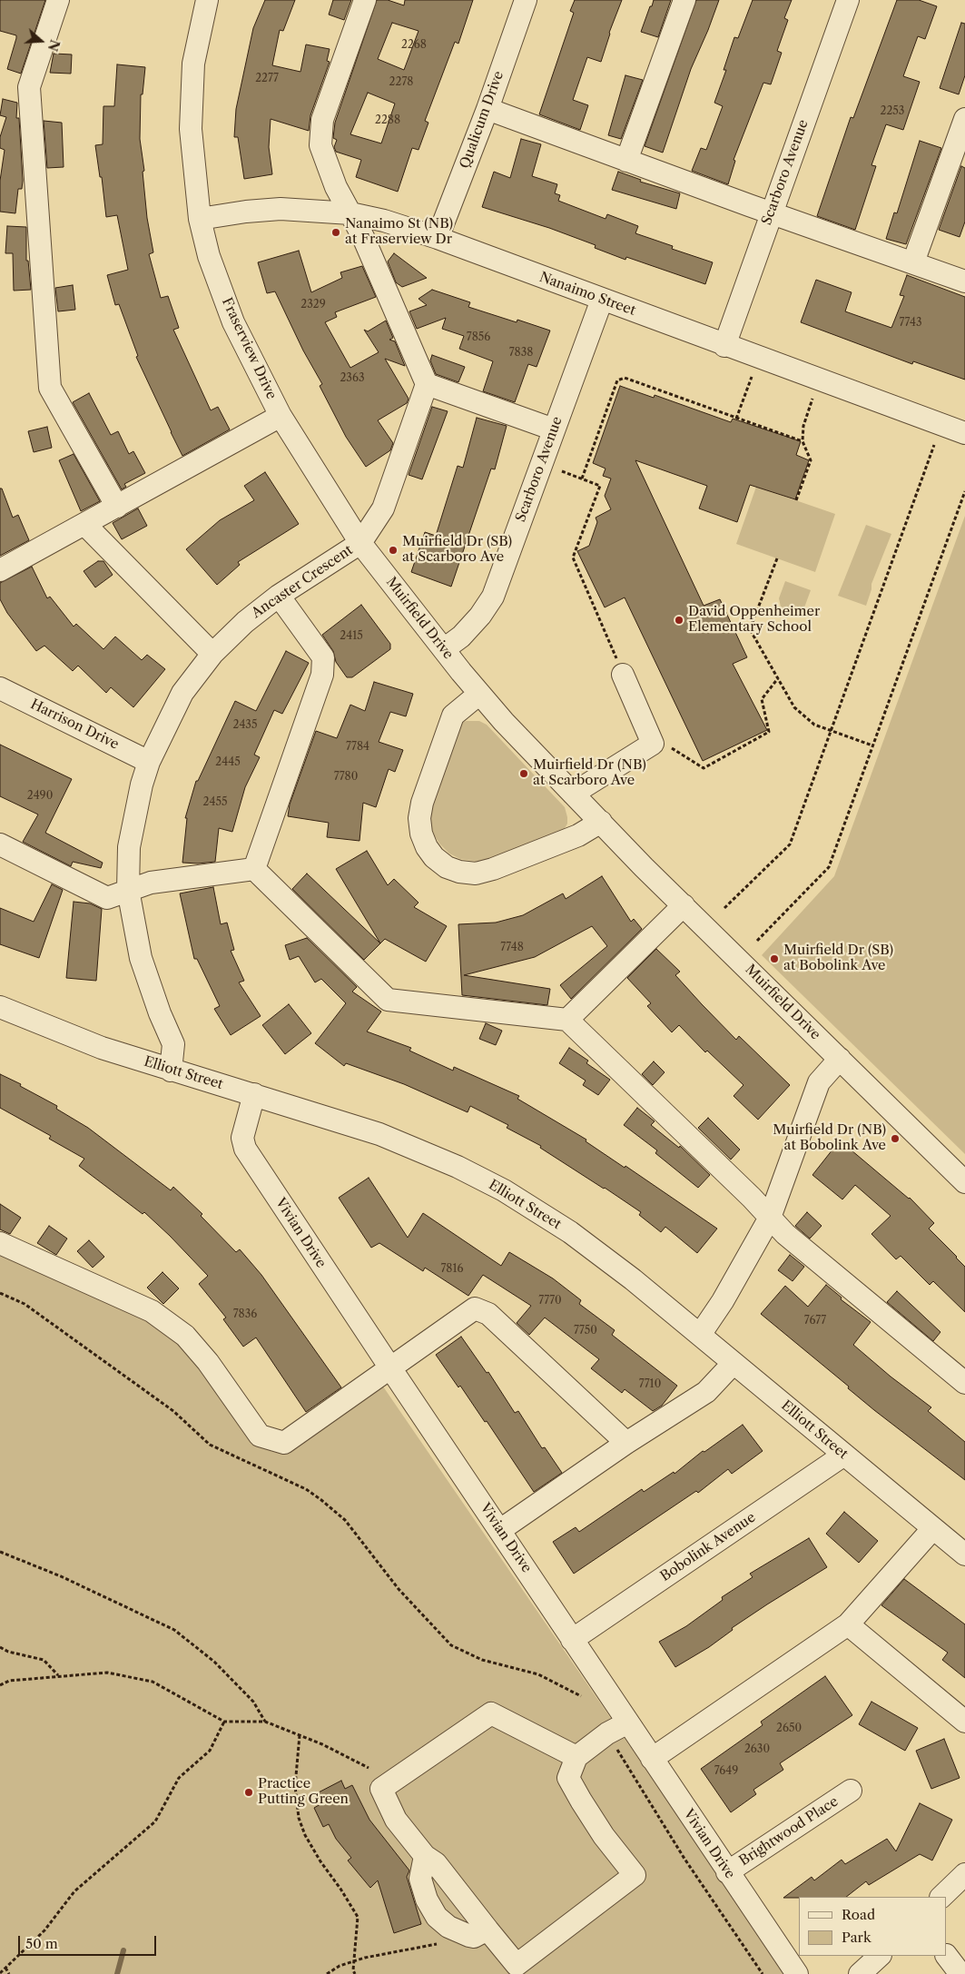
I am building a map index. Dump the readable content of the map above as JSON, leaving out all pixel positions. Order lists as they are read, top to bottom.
{
  "streets": {
    "street": [
      "Qualicum Drive",
      "Scarboro Avenue",
      "Nanaimo Street",
      "Fraserview Drive",
      "Ancaster Crescent",
      "Muirfield Drive",
      "Harrison Drive",
      "Elliott Street",
      "Vivian Drive",
      "Bobolink Avenue",
      "Brightwood Place"
    ]
  },
  "crossings": [
    ["Qualicum Drive", "Nanaimo Street"],
    ["Scarboro Avenue", "Nanaimo Street"],
    ["Scarboro Avenue", "Muirfield Drive"],
    ["Nanaimo Street", "Fraserview Drive"],
    ["Fraserview Drive", "Ancaster Crescent"],
    ["Fraserview Drive", "Muirfield Drive"],
    ["Ancaster Crescent", "Muirfield Drive"],
    ["Ancaster Crescent", "Harrison Drive"],
    ["Ancaster Crescent", "Elliott Street"],
    ["Elliott Street", "Vivian Drive"],
    ["Elliott Street", "Bobolink Avenue"],
    ["Vivian Drive", "Bobolink Avenue"],
    ["Vivian Drive", "Brightwood Place"]
  ],
  "places": [
    "Nanaimo St (NB) at Fraserview Dr",
    "Muirfield Dr (SB) at Scarboro Ave",
    "David Oppenheimer Elementary School",
    "Muirfield Dr (NB) at Scarboro Ave",
    "Muirfield Dr (SB) at Bobolink Ave",
    "Muirfield Dr (NB) at Bobolink Ave",
    "Practice Putting Green"
  ],
  "house_numbers": [
    "2268",
    "2277",
    "2278",
    "2253",
    "2288",
    "2329",
    "7743",
    "7856",
    "7838",
    "2363",
    "2415",
    "2435",
    "7784",
    "2445",
    "7780",
    "2490",
    "2455",
    "7748",
    "7816",
    "7770",
    "7836",
    "7677",
    "7750",
    "7710",
    "2650",
    "2630",
    "7649"
  ],
  "legend": ["Road", "Park"],
  "scale_bar": "50 m",
  "north": "right"
}
